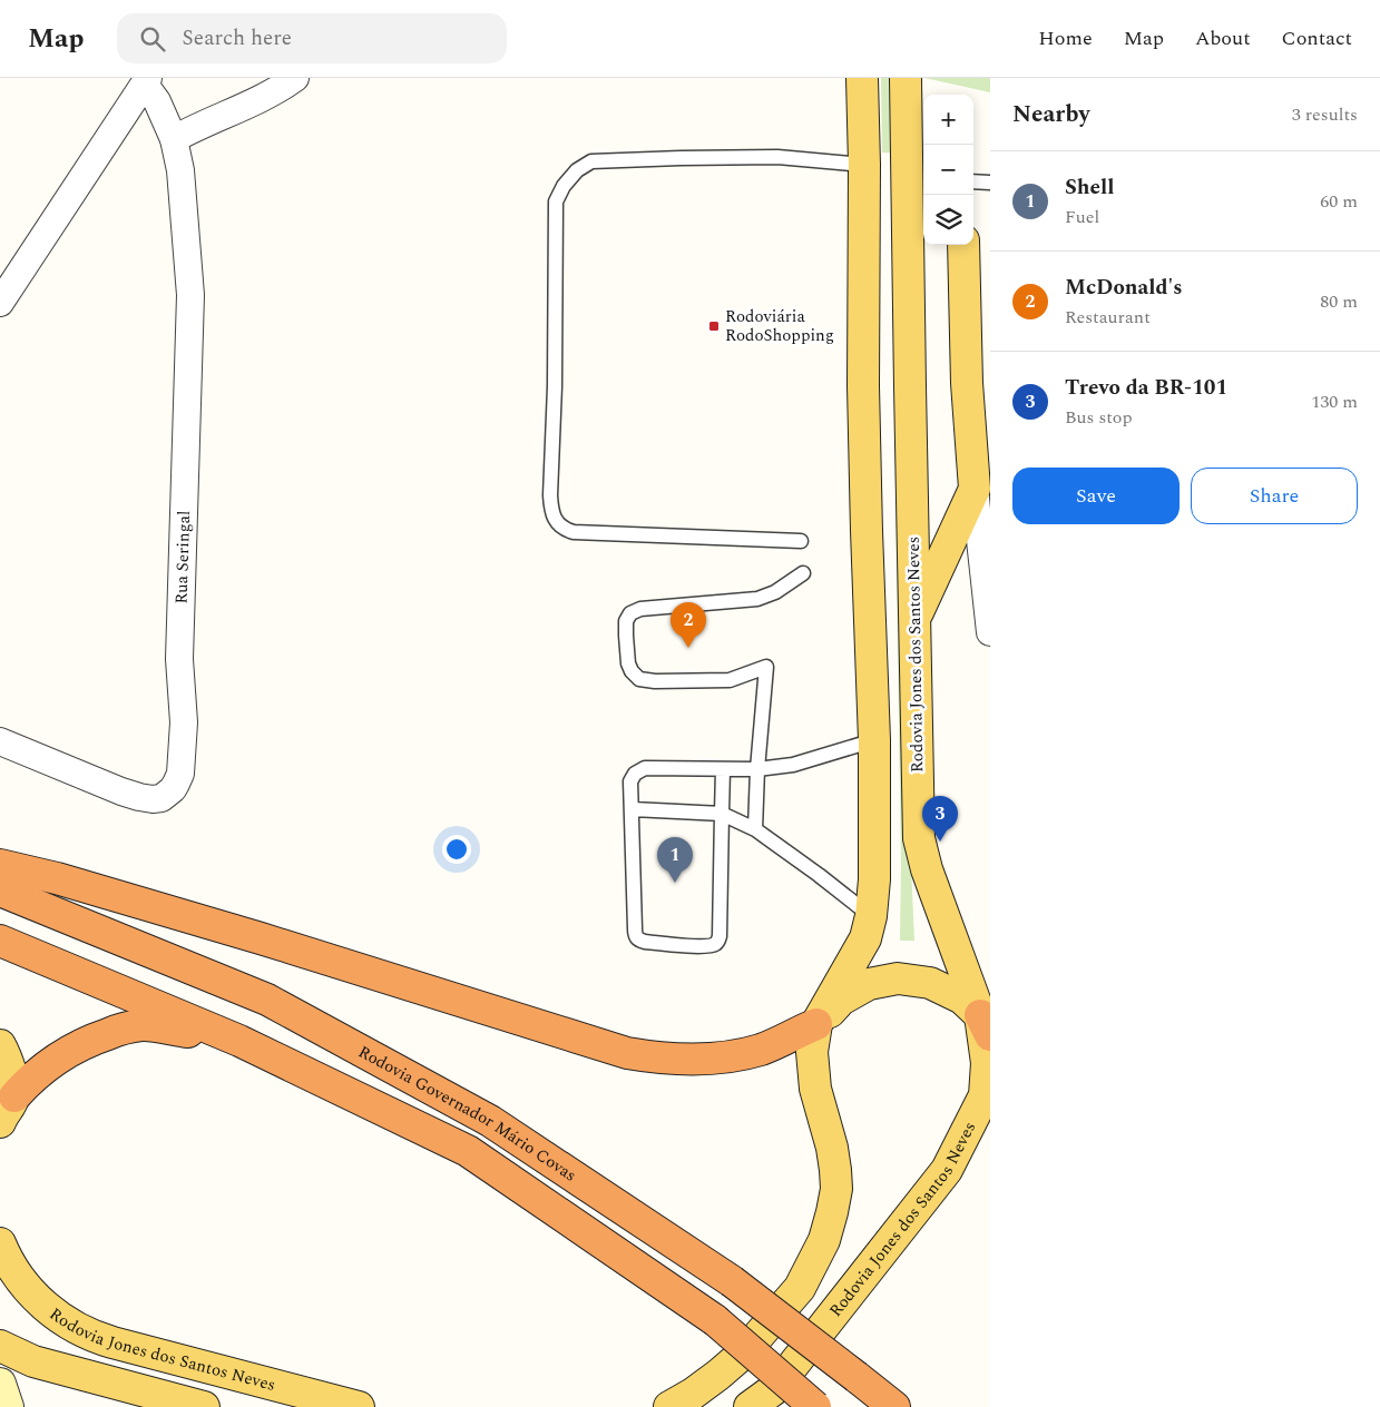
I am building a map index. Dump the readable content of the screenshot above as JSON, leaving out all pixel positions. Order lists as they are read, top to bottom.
{
  "streets": {
    "highway": ["Rodovia Governador Mário Covas"],
    "main road": ["Rodovia Jones dos Santos Neves"],
    "street": ["Rua Seringal"]
  },
  "places": {
    "transit": ["Rodoviária RodoShopping"]
  },
  "page": {
    "header": "Map",
    "search": "Search here",
    "nav": [
      "Home",
      "Map",
      "About",
      "Contact"
    ],
    "heading": ["Nearby", "3 results"],
    "map_buttons": ["+", "−"],
    "list": [
      {
        "mark": "1",
        "name": "Shell",
        "note": "Fuel",
        "value": "60 m"
      },
      {
        "mark": "2",
        "name": "McDonald's",
        "note": "Restaurant",
        "value": "80 m"
      },
      {
        "mark": "3",
        "name": "Trevo da BR-101",
        "note": "Bus stop",
        "value": "130 m"
      }
    ],
    "buttons": ["Save", "Share"],
    "pins": ["2", "3", "1"]
  }
}
